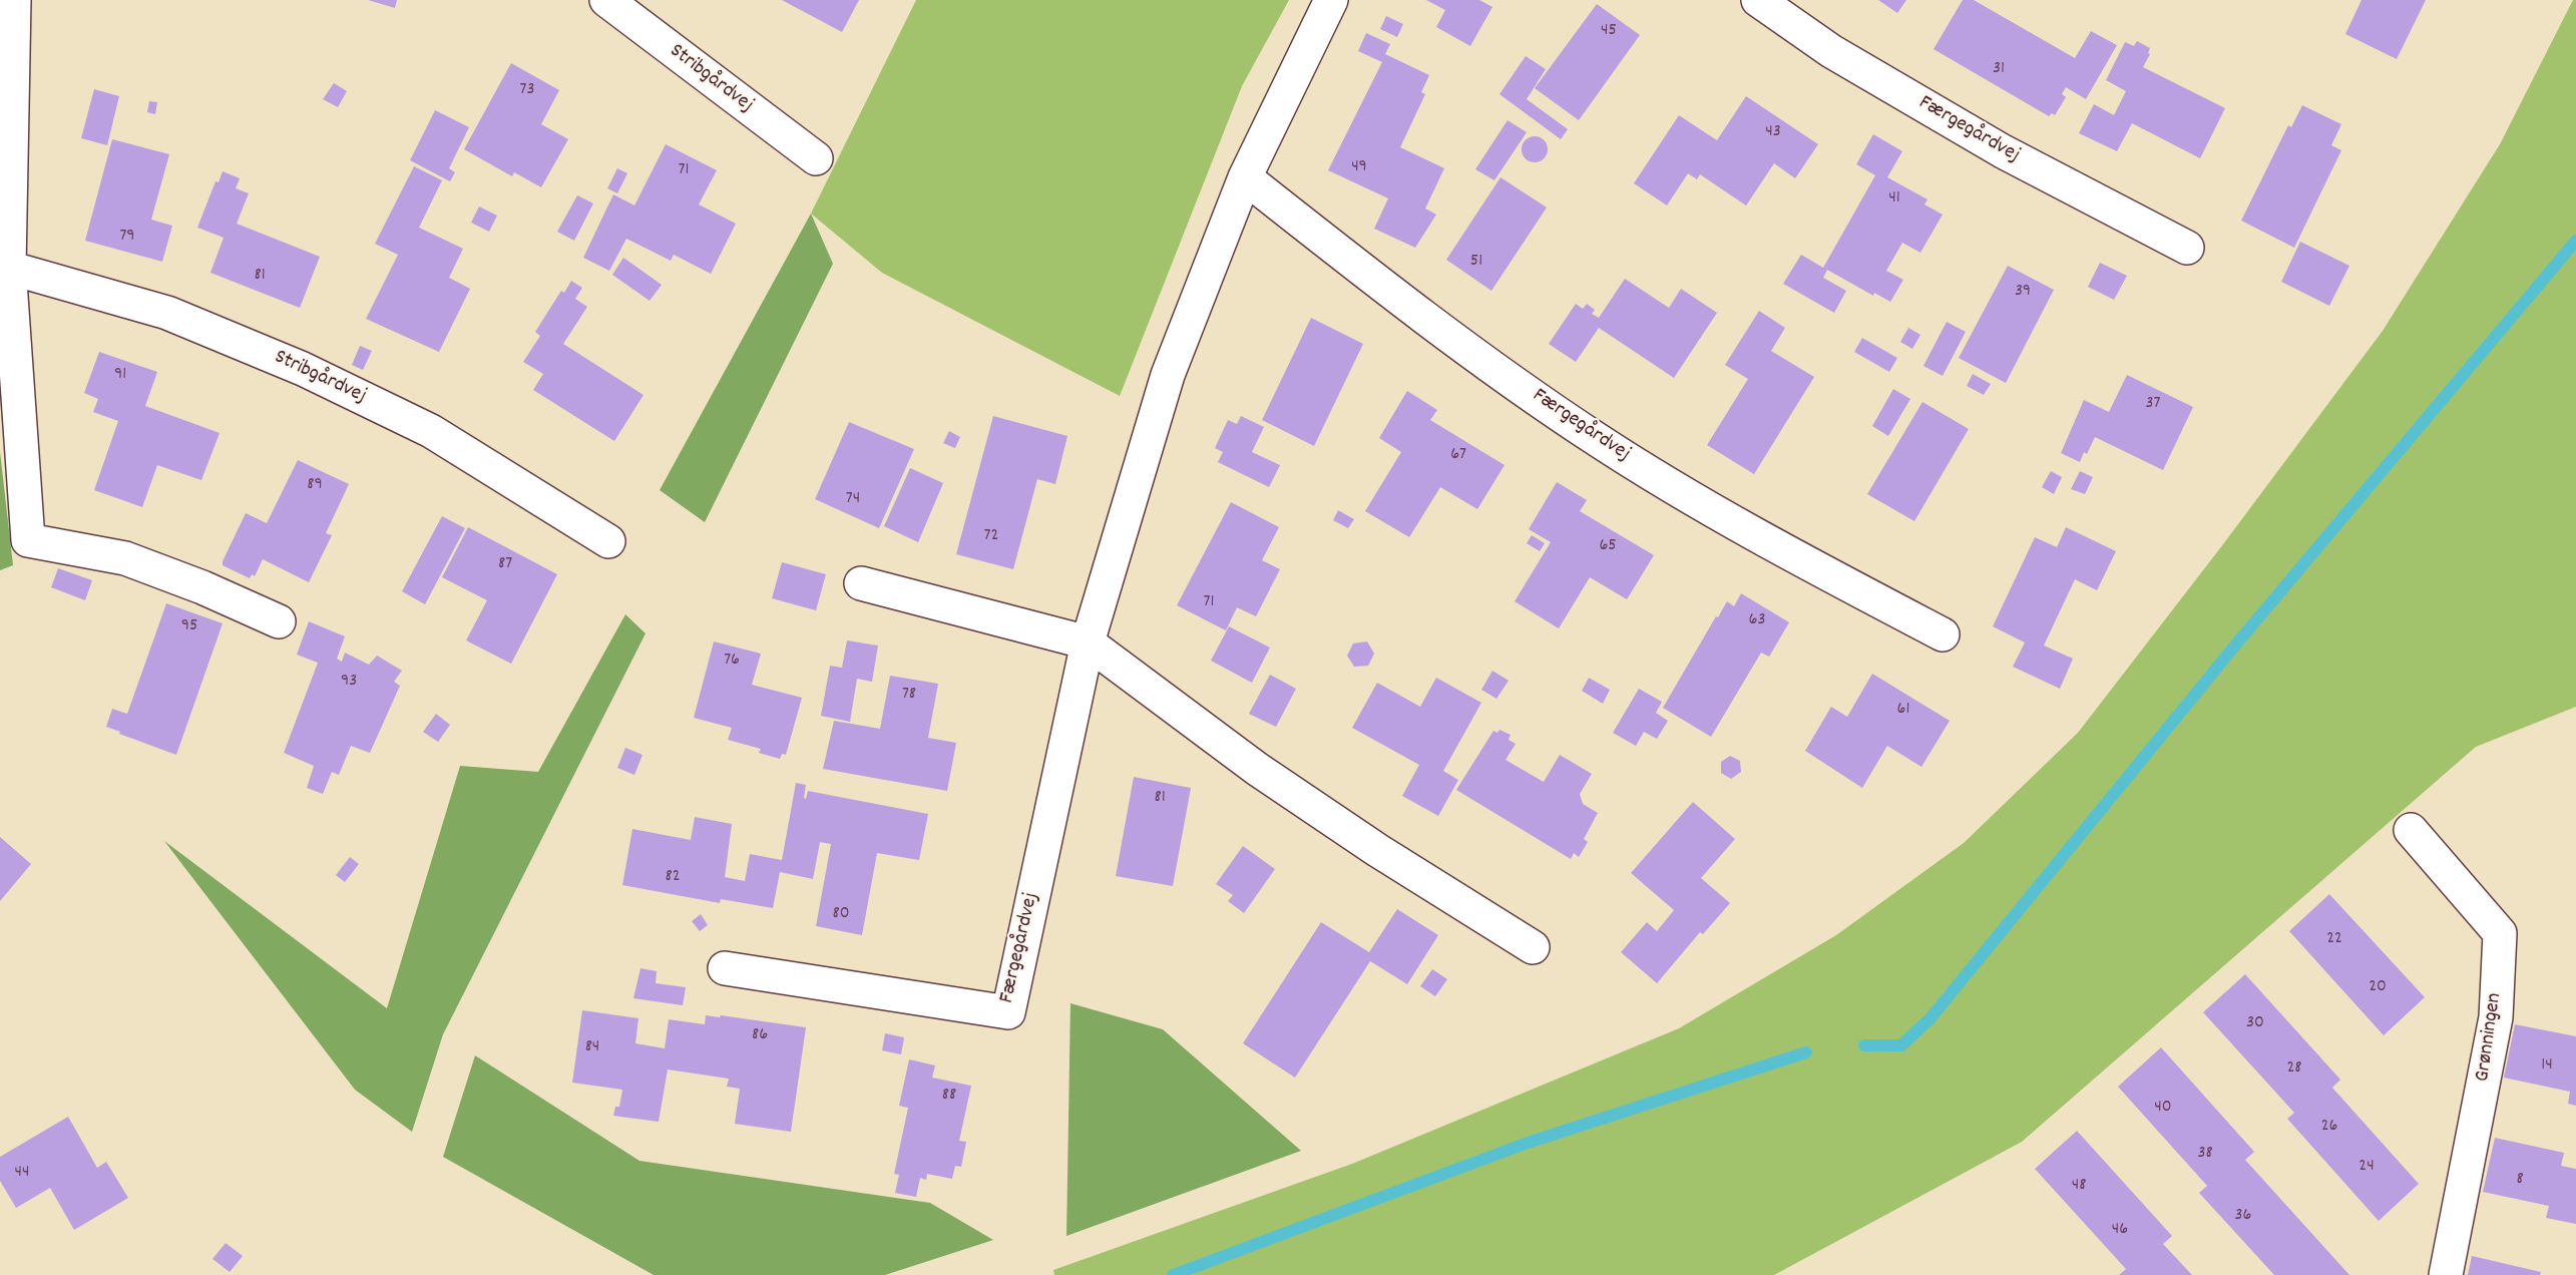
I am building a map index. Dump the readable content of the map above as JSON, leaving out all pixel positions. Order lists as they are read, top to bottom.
{
  "streets": {
    "street": ["Stribgårdvej", "Færgegårdvej", "Grønningen"]
  },
  "house_numbers": [
    "45",
    "31",
    "73",
    "43",
    "49",
    "71",
    "41",
    "79",
    "51",
    "81",
    "39",
    "91",
    "37",
    "67",
    "89",
    "74",
    "72",
    "65",
    "87",
    "71",
    "63",
    "95",
    "76",
    "93",
    "78",
    "61",
    "81",
    "82",
    "80",
    "22",
    "20",
    "30",
    "86",
    "84",
    "14",
    "28",
    "88",
    "40",
    "26",
    "38",
    "24",
    "44",
    "8",
    "48",
    "36",
    "46"
  ]
}
